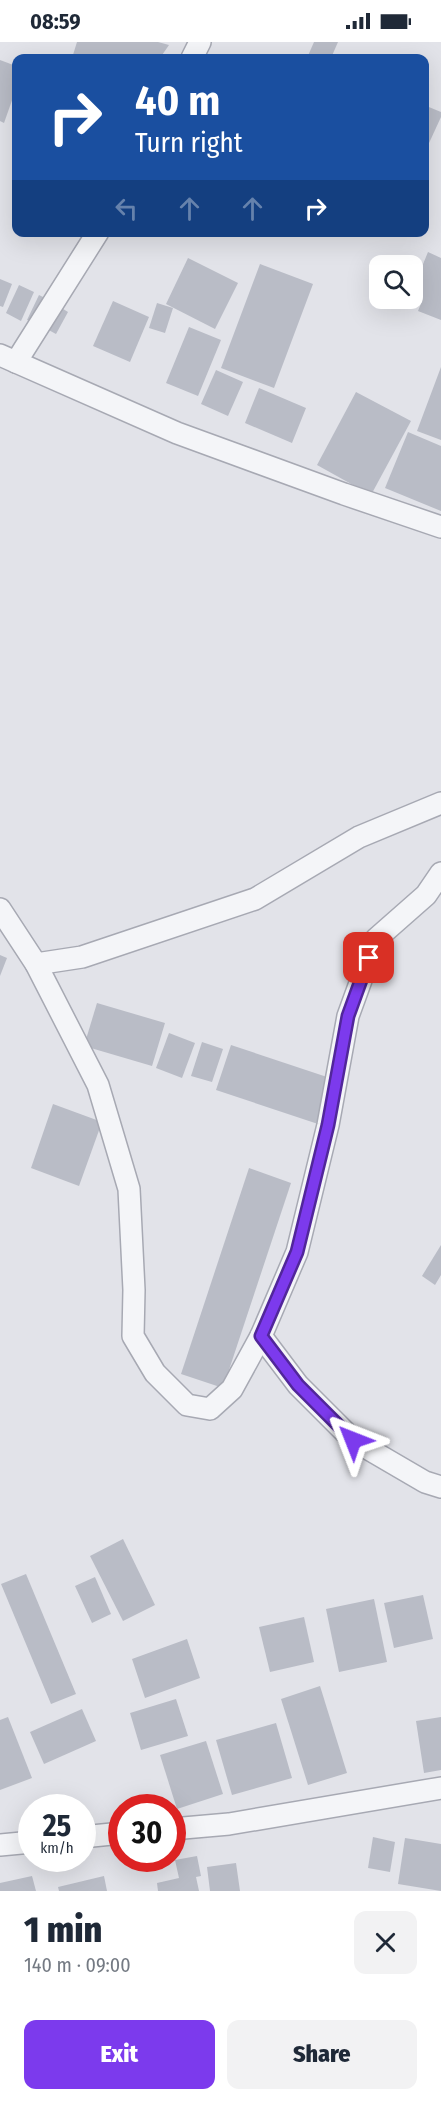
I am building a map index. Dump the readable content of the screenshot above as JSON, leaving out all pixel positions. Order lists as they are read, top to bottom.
{
  "page": {
    "status": "08:59",
    "turn": ["40 m", "Turn right"],
    "speed": "25 km/h",
    "limit": "30",
    "heading": ["1 min", "140 m · 09:00"],
    "buttons": ["Exit", "Share"]
  }
}
